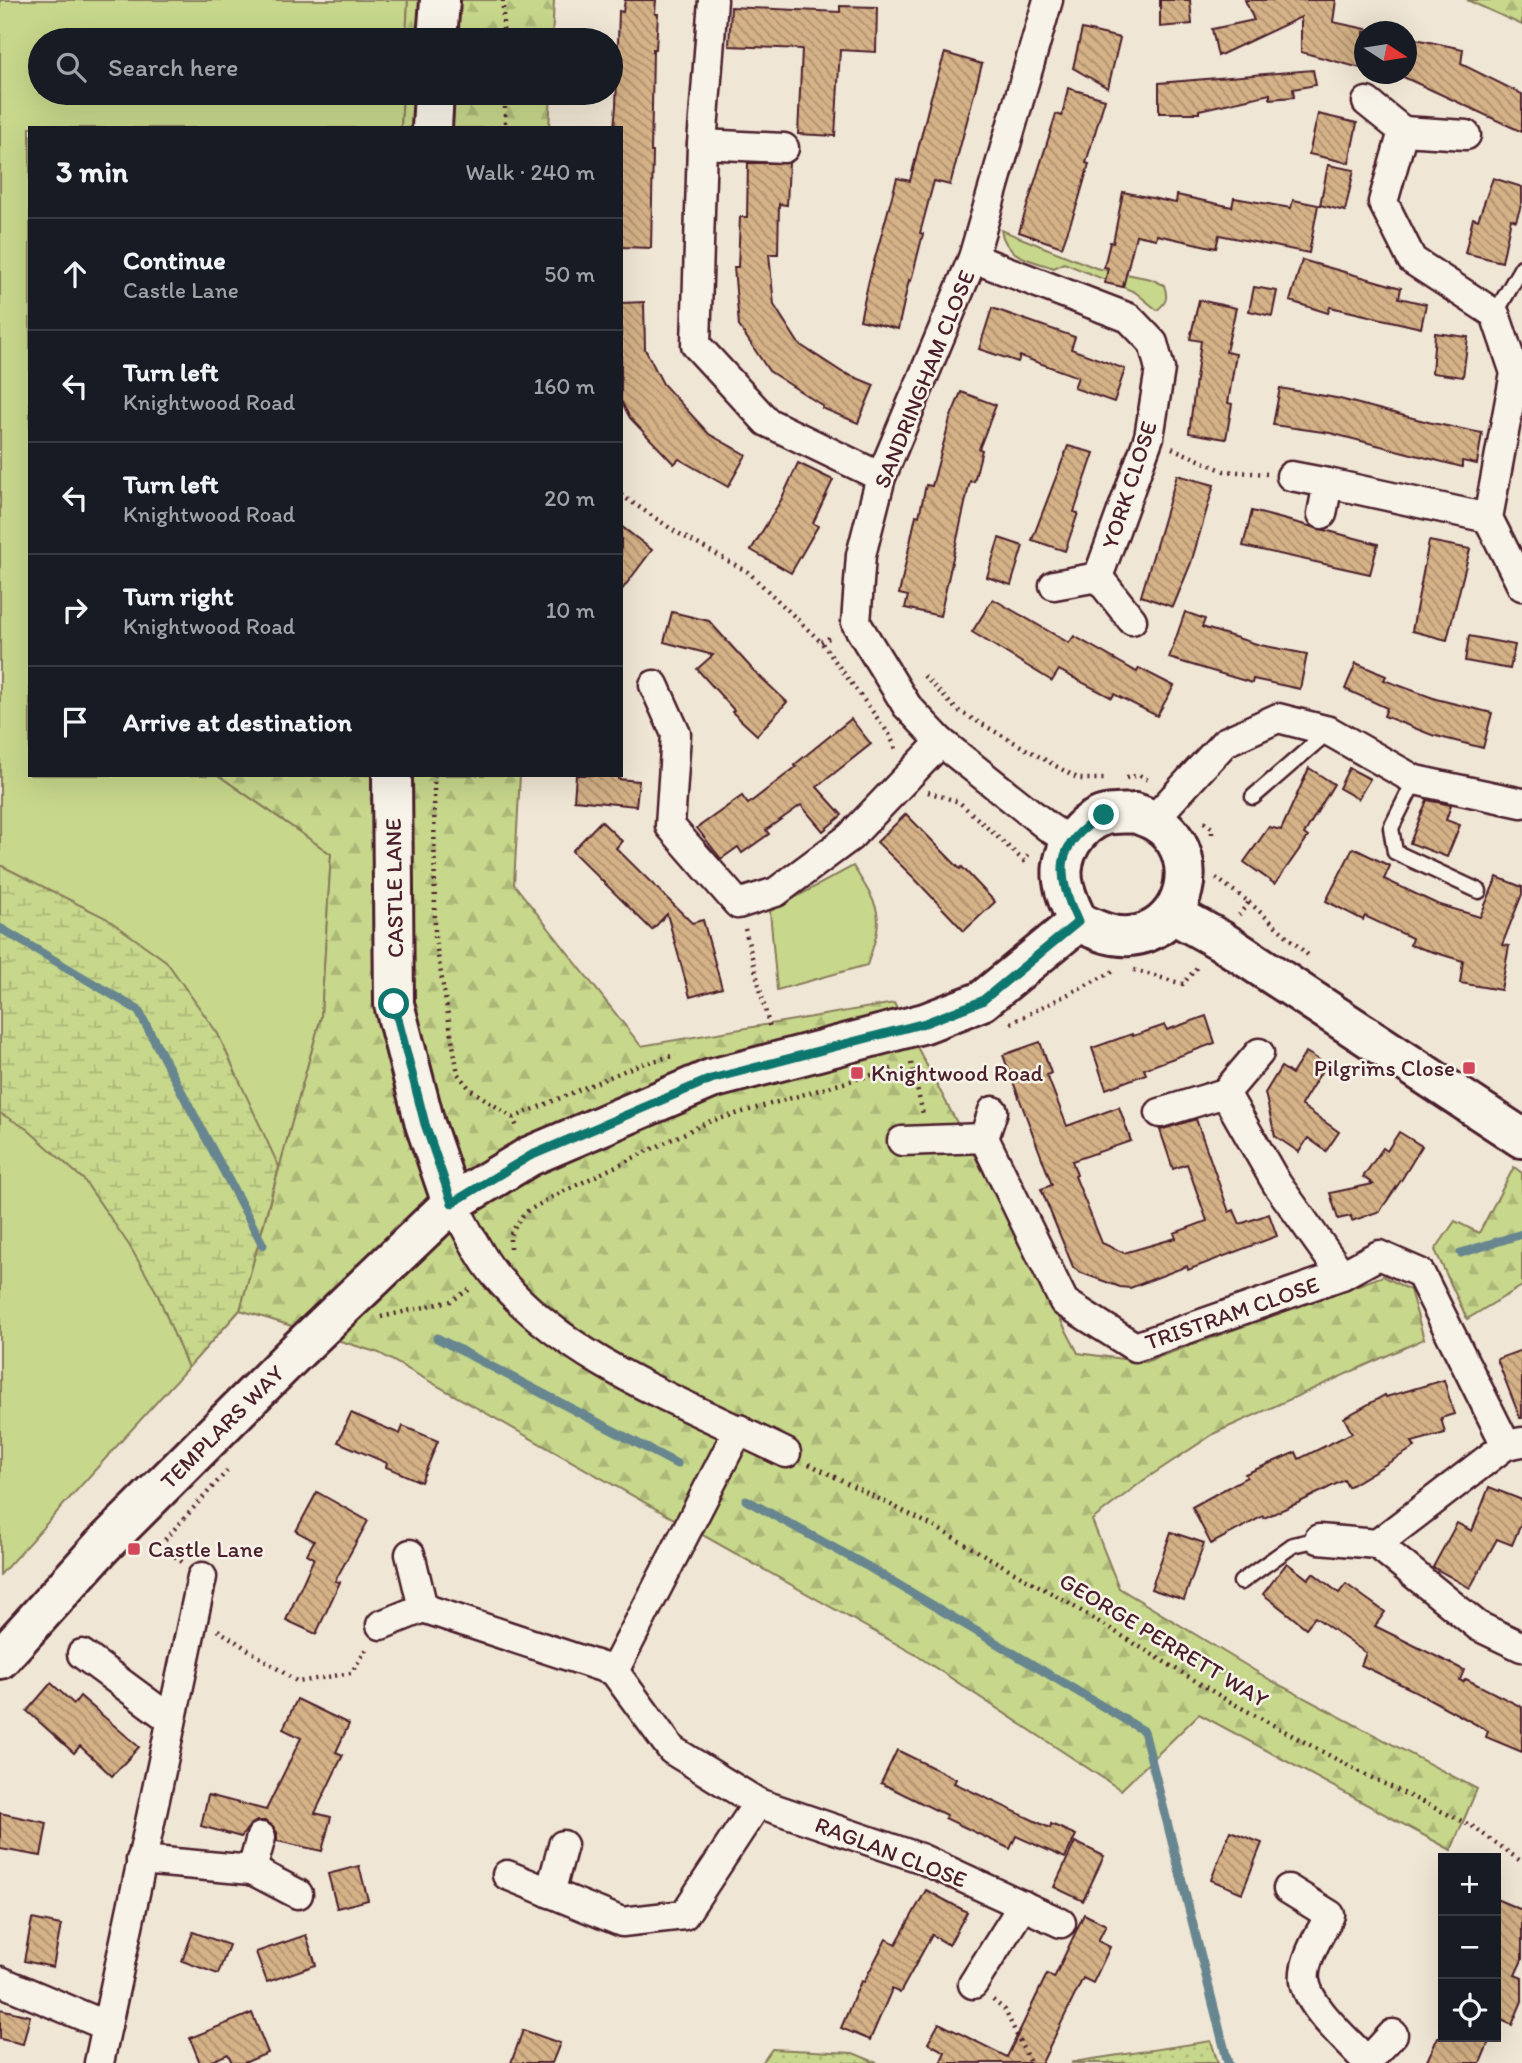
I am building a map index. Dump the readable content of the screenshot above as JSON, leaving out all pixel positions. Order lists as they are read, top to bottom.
{
  "streets": {
    "street": [
      "SANDRINGHAM CLOSE",
      "YORK CLOSE",
      "CASTLE LANE",
      "TRISTRAM CLOSE",
      "TEMPLARS WAY",
      "RAGLAN CLOSE"
    ],
    "path": ["GEORGE PERRETT WAY"]
  },
  "crossings": [
    ["SANDRINGHAM CLOSE", "YORK CLOSE"],
    ["CASTLE LANE", "TEMPLARS WAY"]
  ],
  "places": {
    "transit": ["Pilgrims Close", "Knightwood Road", "Castle Lane"]
  },
  "north": "right",
  "page": {
    "search": "Search here",
    "heading": ["3 min", "Walk · 240 m"],
    "list": [
      ["Continue", "Castle Lane", "50 m"],
      ["Turn left", "Knightwood Road", "160 m"],
      ["Turn left", "Knightwood Road", "20 m"],
      ["Turn right", "Knightwood Road", "10 m"],
      "Arrive at destination"
    ],
    "map_buttons": ["+", "−"]
  }
}
